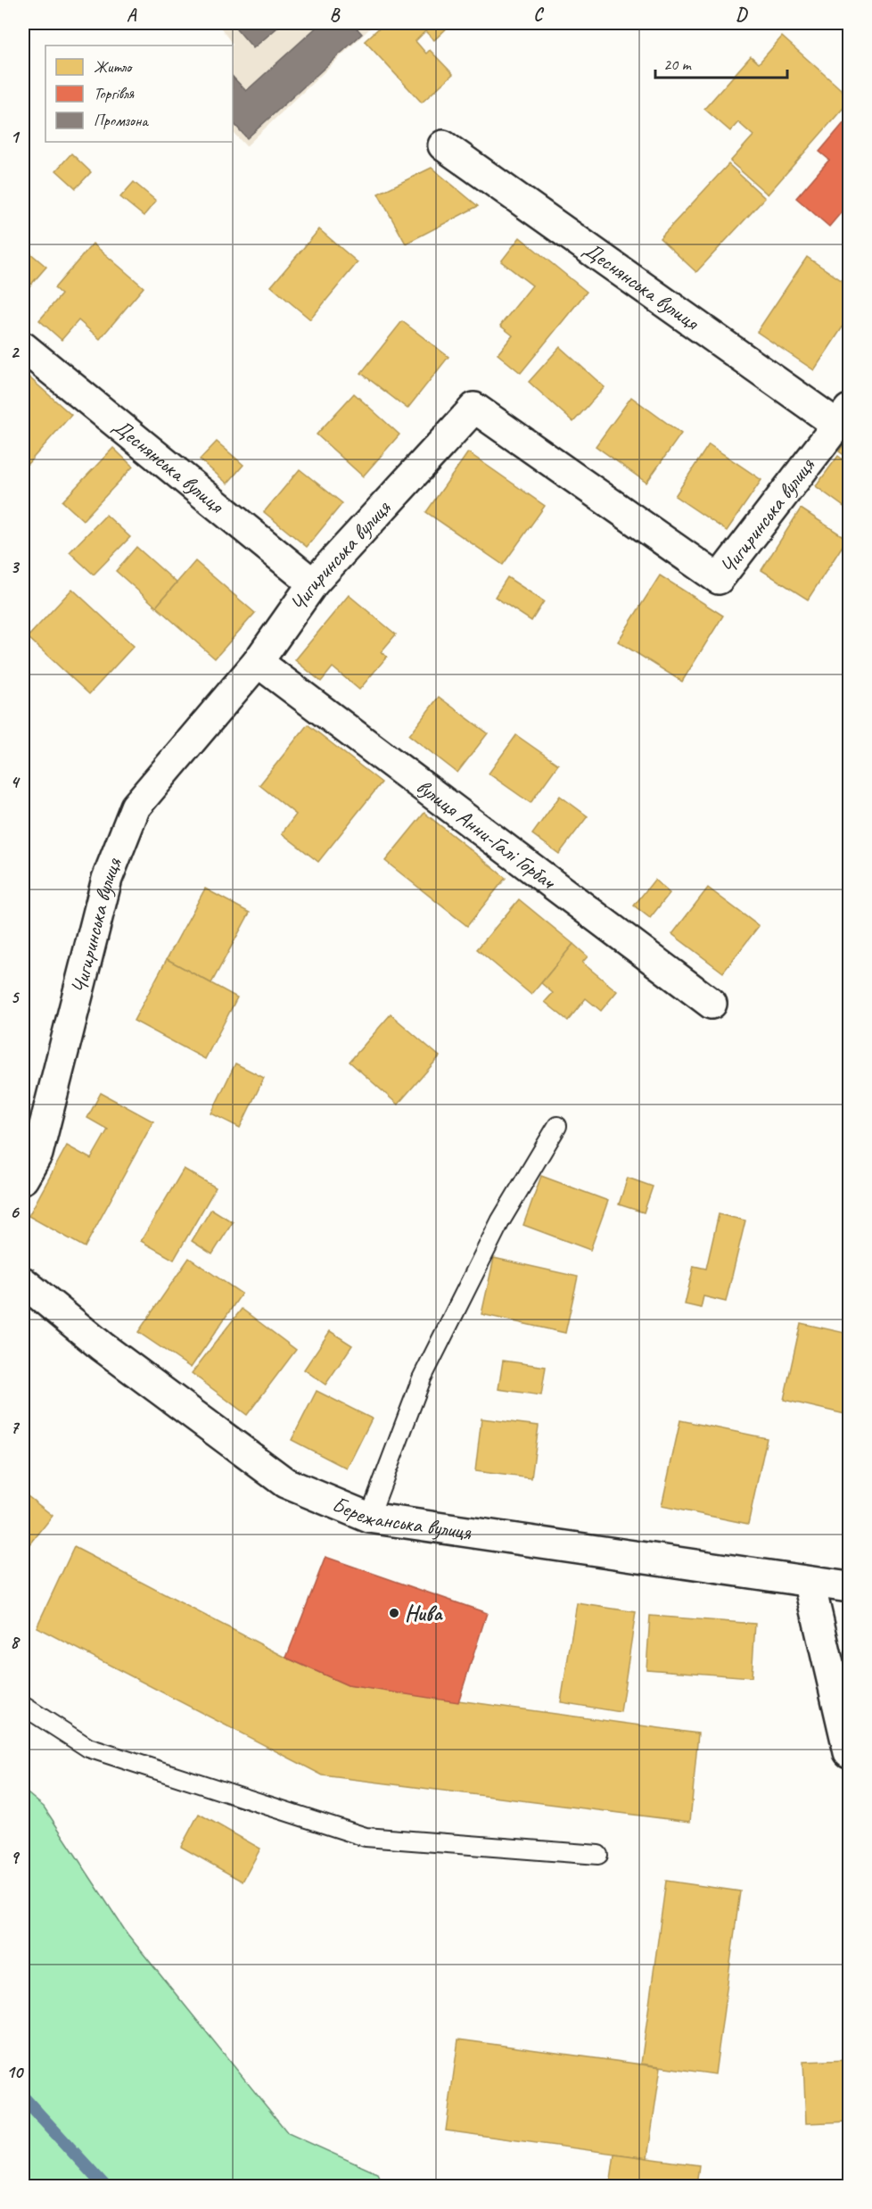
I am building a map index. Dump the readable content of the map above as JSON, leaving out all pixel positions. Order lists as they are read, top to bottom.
{
  "streets": {
    "street": [
      "Деснянська вулиця",
      "Чигиринська вулиця",
      "вулиця Анни-Галі Горбач",
      "Бережанська вулиця"
    ]
  },
  "crossings": [
    ["Деснянська вулиця", "Чигиринська вулиця"],
    ["Чигиринська вулиця", "вулиця Анни-Галі Горбач"]
  ],
  "places": ["Нива"],
  "legend": ["Житло", "Торгівля", "Промзона"],
  "scale_bar": "20 m",
  "grid": {
    "columns": [
      "A",
      "B",
      "C",
      "D"
    ],
    "rows": [
      "1",
      "2",
      "3",
      "4",
      "5",
      "6",
      "7",
      "8",
      "9",
      "10"
    ]
  }
}
